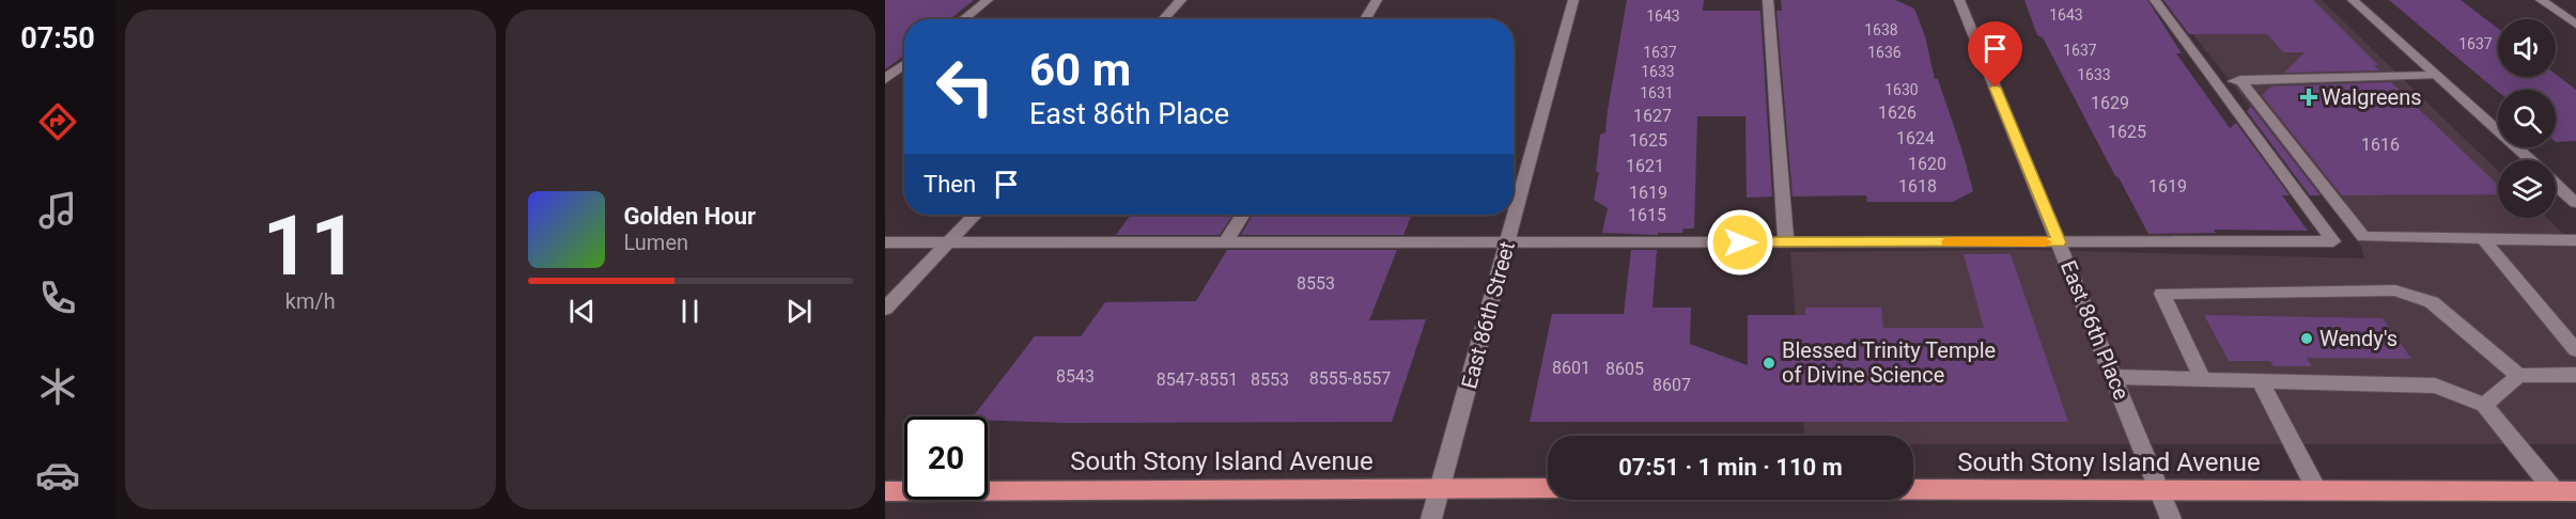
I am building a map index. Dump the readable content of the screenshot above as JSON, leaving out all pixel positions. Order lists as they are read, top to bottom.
{
  "streets": {
    "highway": ["South Stony Island Avenue"],
    "street": ["East 86th Street", "East 86th Place"]
  },
  "crossings": [
    ["East 86th Street", "South Stony Island Avenue"],
    ["East 86th Place", "South Stony Island Avenue"]
  ],
  "places": {
    "health": ["Walgreens"],
    "other": ["Wendy's", "Blessed Trinity Temple of Divine Science"]
  },
  "house_numbers": [
    "1643",
    "1643",
    "1638",
    "1637",
    "1637",
    "1637",
    "1636",
    "1633",
    "1633",
    "1630",
    "1631",
    "1629",
    "1626",
    "1627",
    "1625",
    "1624",
    "1625",
    "1616",
    "1620",
    "1621",
    "1618",
    "1619",
    "1619",
    "1615",
    "8553",
    "8601",
    "8605",
    "8543",
    "8555-8557",
    "8547-8551",
    "8553",
    "8607"
  ],
  "page": {
    "tabs": "07:50",
    "tile": ["11", "km/h"],
    "turn": ["60 m", "East 86th Place"],
    "then": "Then",
    "song": ["Golden Hour", "Lumen"],
    "limit": "20",
    "trip": "07:51 · 1 min · 110 m"
  }
}
